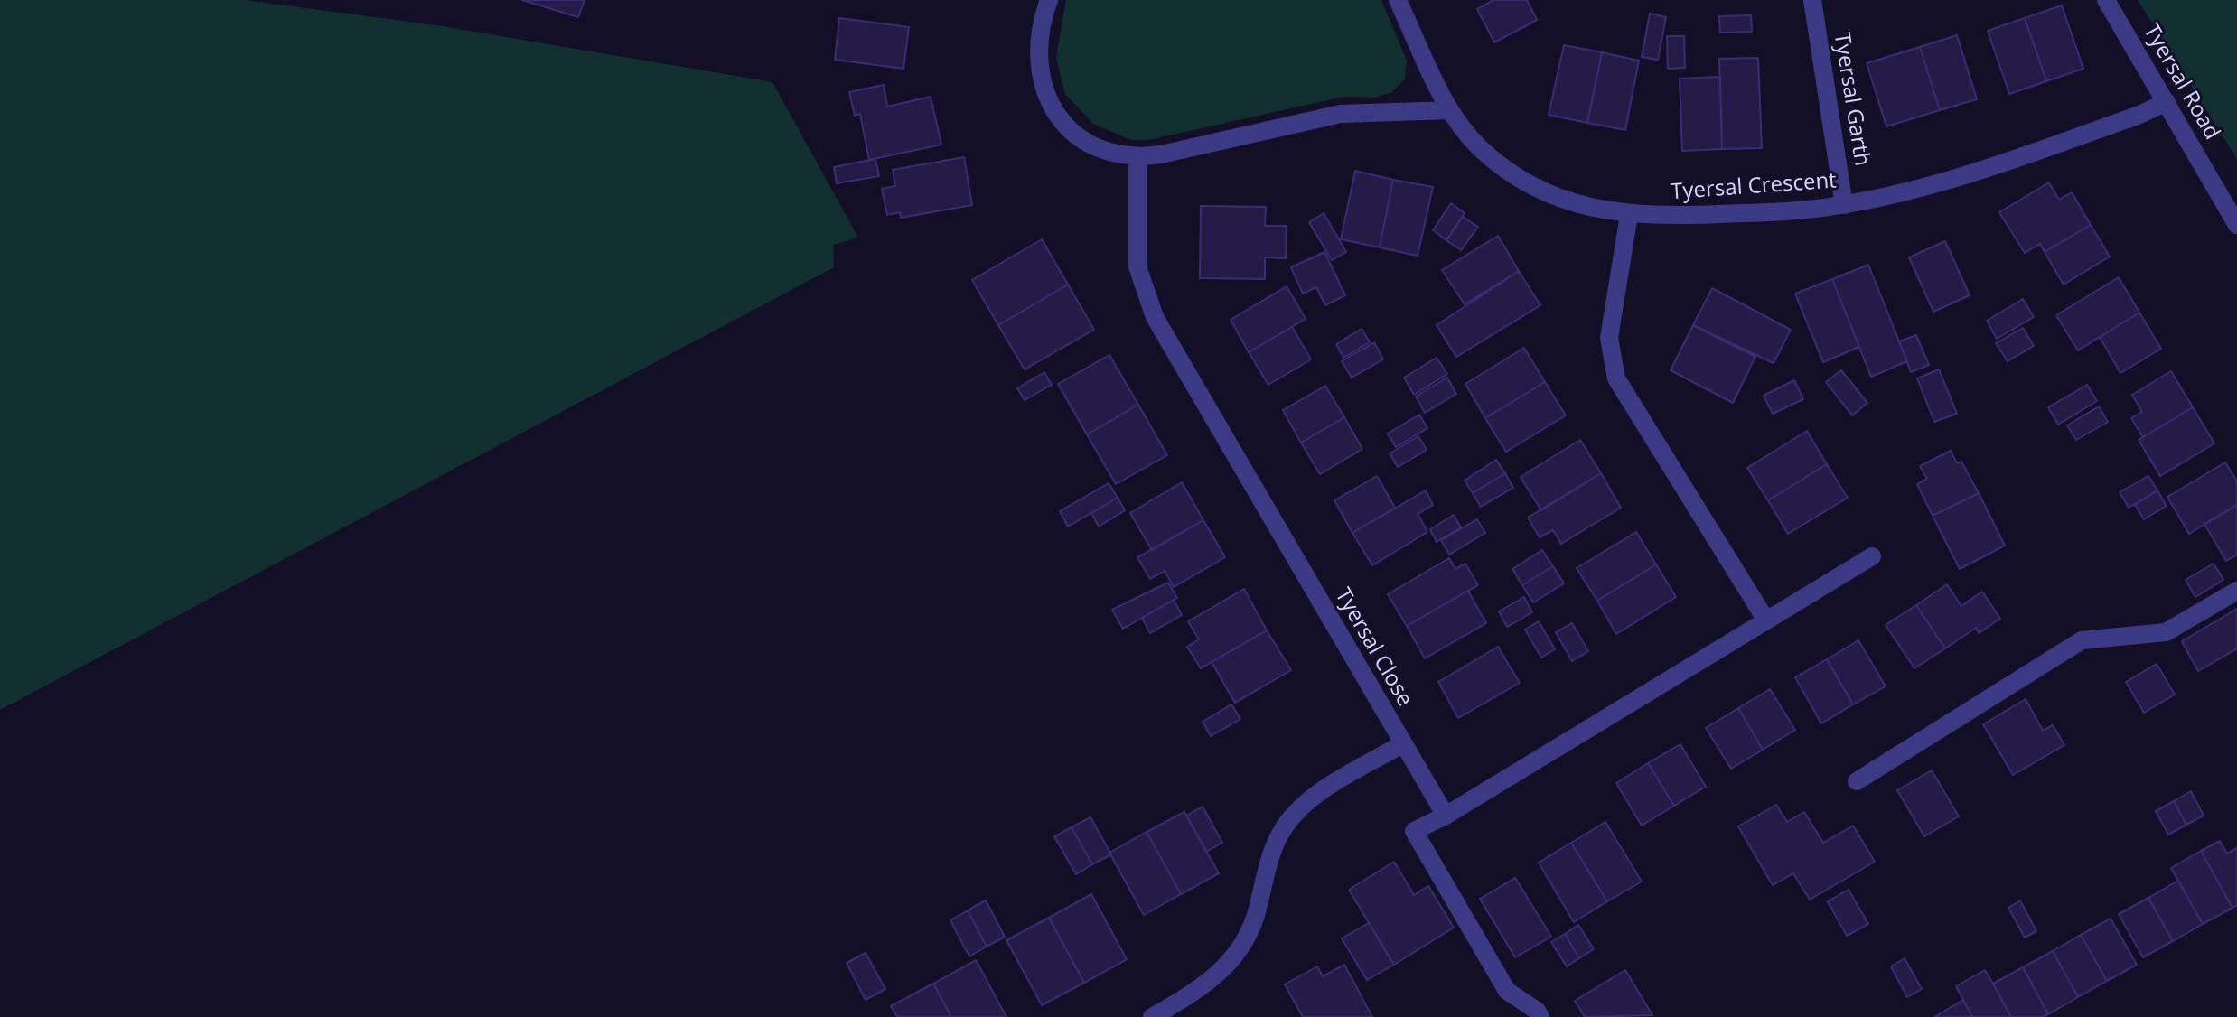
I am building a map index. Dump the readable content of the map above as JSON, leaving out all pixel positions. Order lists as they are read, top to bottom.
{
  "streets": {
    "street": [
      "Tyersal Road",
      "Tyersal Garth",
      "Tyersal Crescent",
      "Tyersal Close"
    ]
  },
  "crossings": [
    ["Tyersal Road", "Tyersal Crescent"],
    ["Tyersal Garth", "Tyersal Crescent"]
  ]
}
